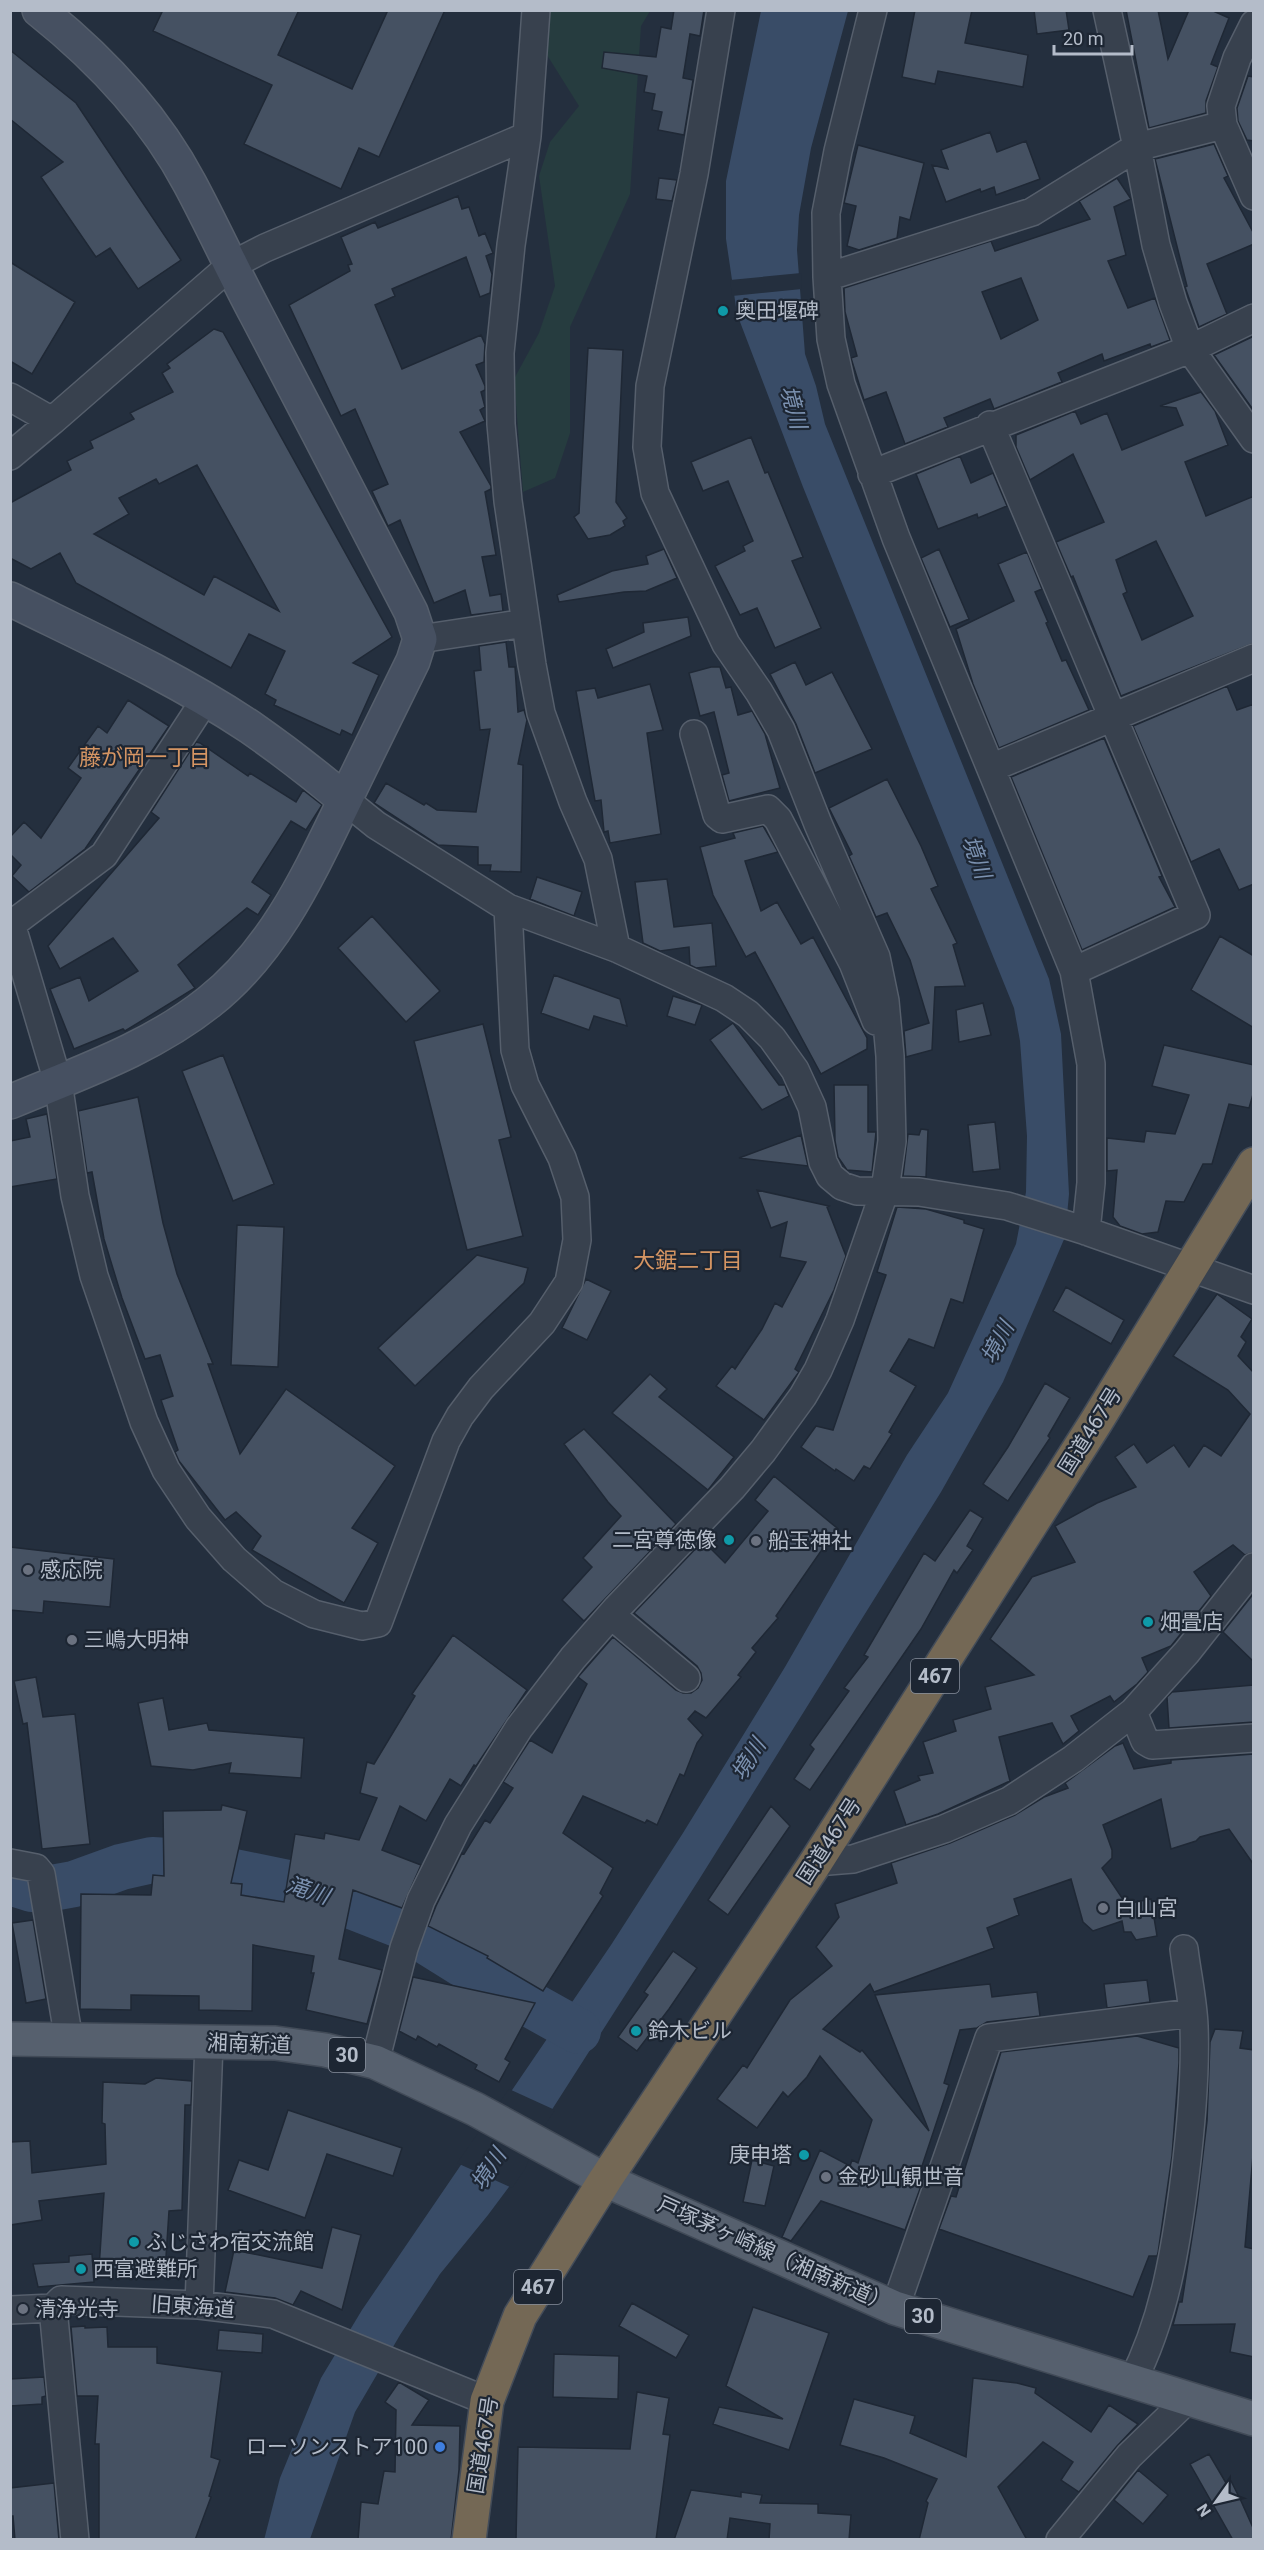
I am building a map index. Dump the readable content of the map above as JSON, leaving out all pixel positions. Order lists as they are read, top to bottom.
{
  "streets": {
    "highway": ["国道467号", "467"],
    "main road": ["湘南新道", "30", "戸塚茅ヶ崎線（湘南新道）"],
    "street": ["旧東海道"]
  },
  "crossings": [
    ["国道467号", "湘南新道"],
    ["国道467号", "戸塚茅ヶ崎線（湘南新道）"],
    ["国道467号", "旧東海道"],
    ["湘南新道", "戸塚茅ヶ崎線（湘南新道）"]
  ],
  "districts": ["藤が岡一丁目", "大鋸二丁目"],
  "water": ["境川", "滝川"],
  "places": [
    "奥田堰碑",
    "二宮尊徳像",
    "船玉神社",
    "感応院",
    "畑畳店",
    "三嶋大明神",
    "白山宮",
    "鈴木ビル",
    "庚申塔",
    "金砂山観世音",
    "ふじさわ宿交流館",
    "西富避難所",
    "清浄光寺",
    "ローソンストア100"
  ],
  "scale_bar": "20 m",
  "north": "bottom left"
}
